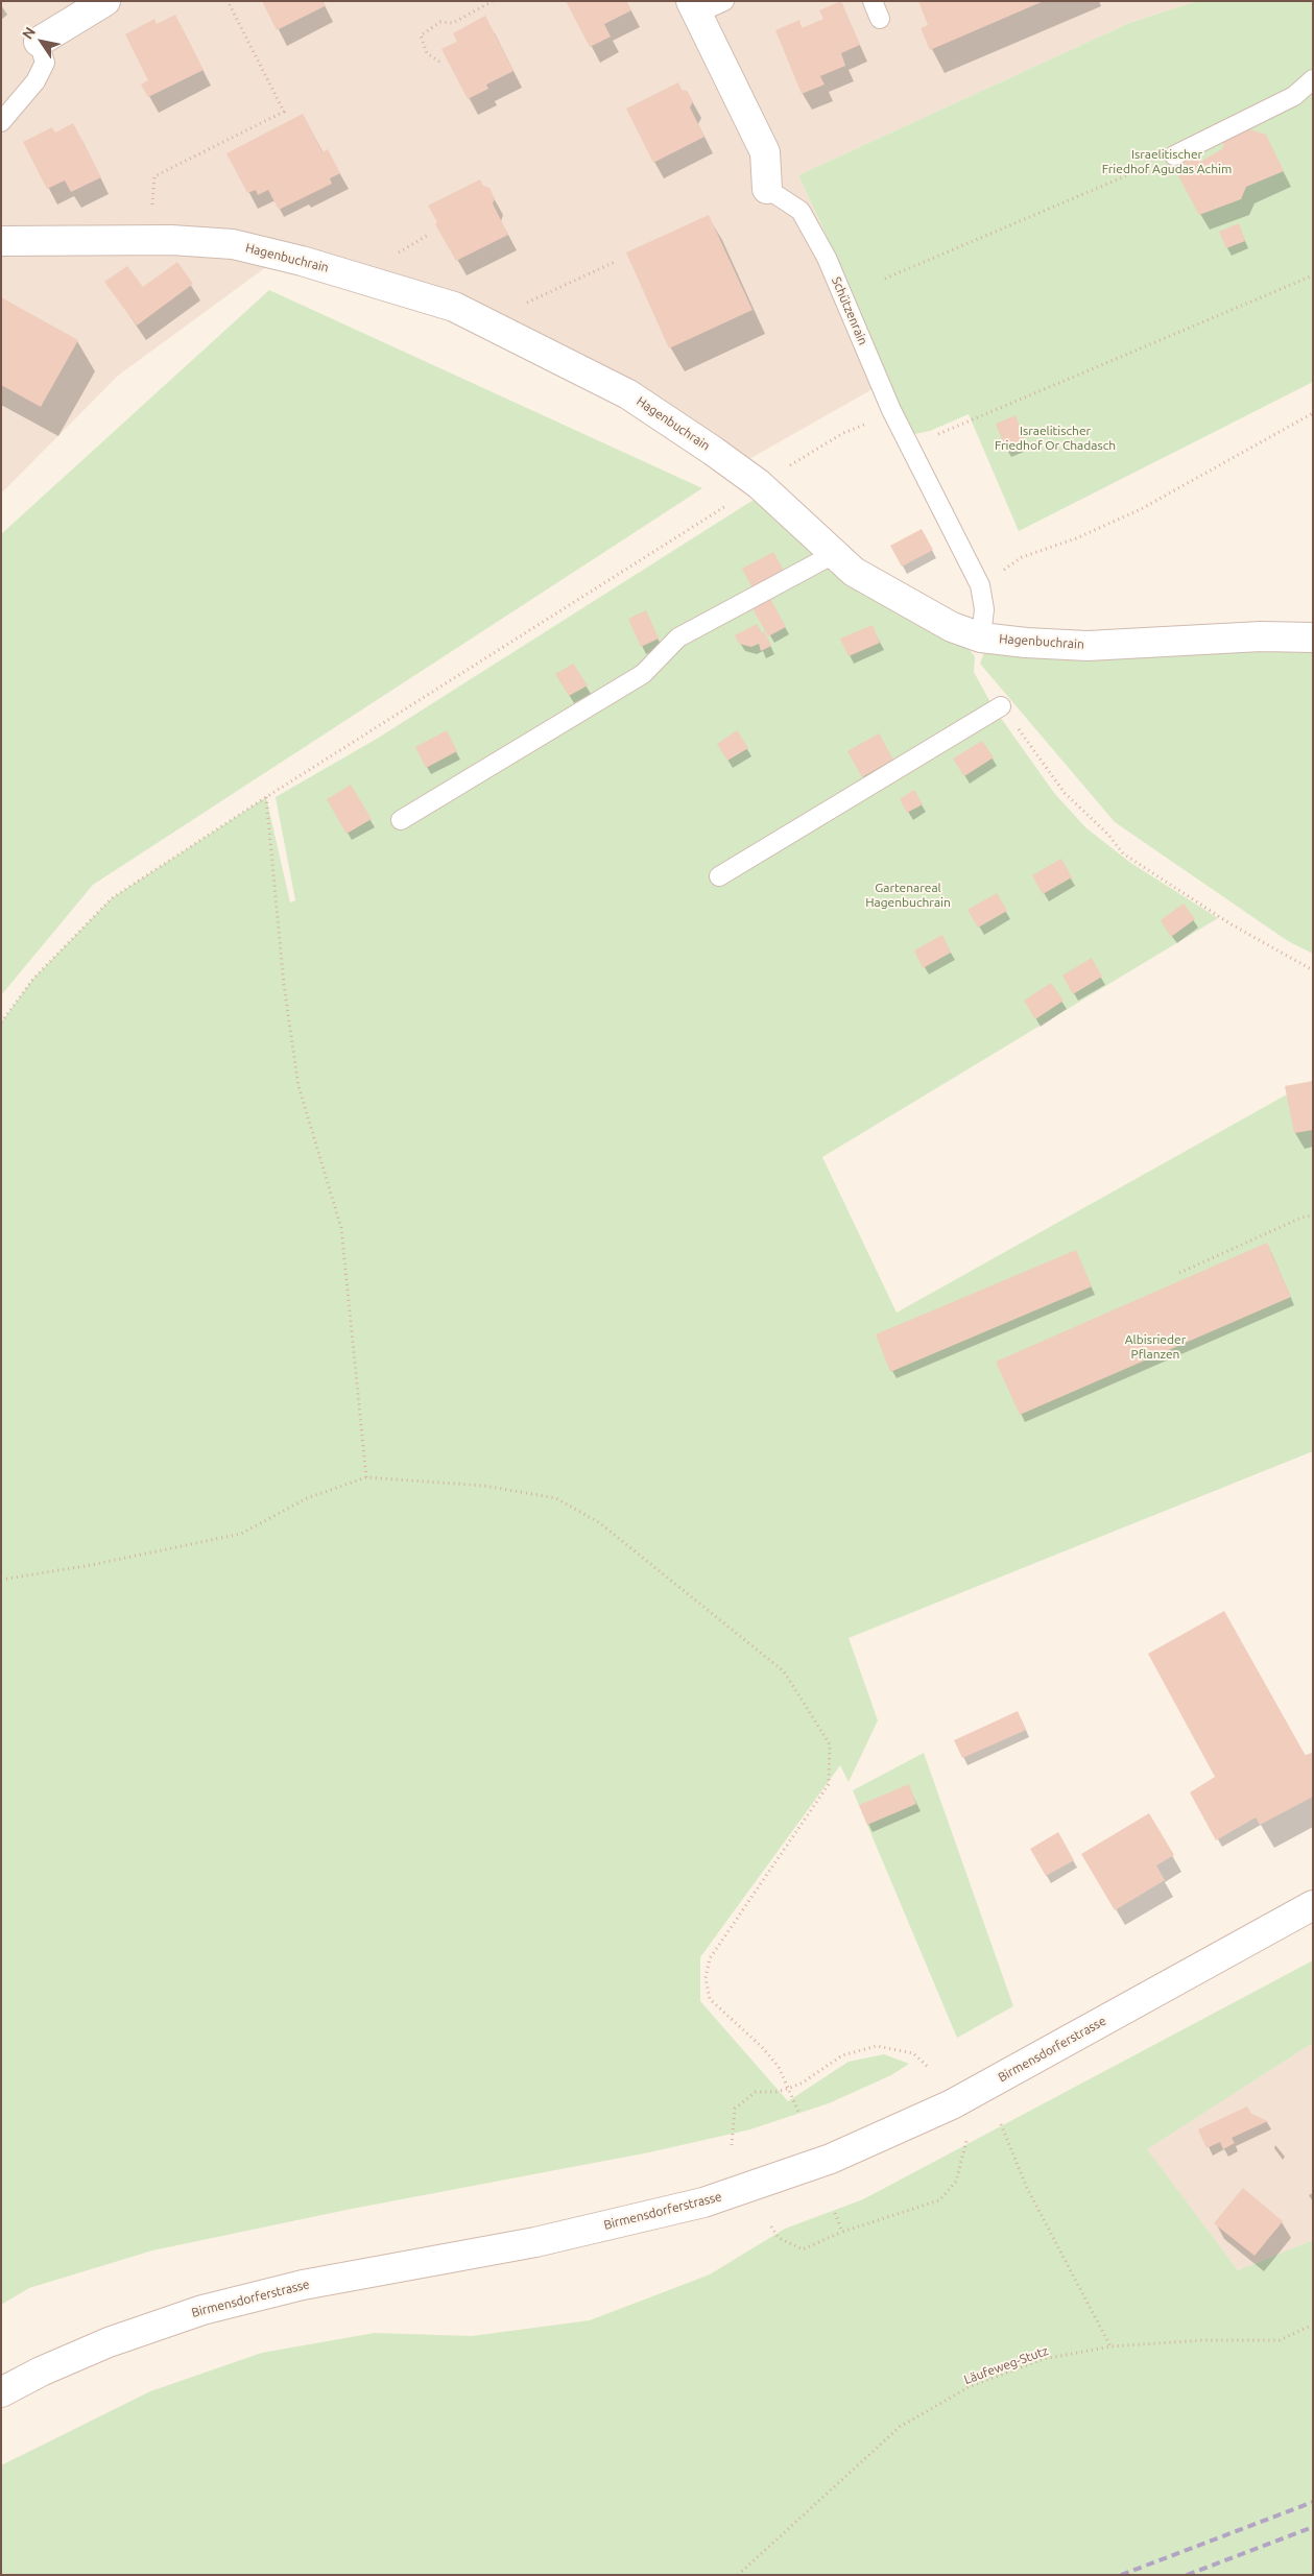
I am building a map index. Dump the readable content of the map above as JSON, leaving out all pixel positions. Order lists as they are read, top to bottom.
{
  "streets": {
    "street": ["Hagenbuchrain", "Schützenrain", "Birmensdorferstrasse"],
    "path": ["Läufeweg-Stutz"]
  },
  "crossings": [
    ["Hagenbuchrain", "Schützenrain"]
  ],
  "parks": [
    "Israelitischer Friedhof Agudas Achim",
    "Israelitischer Friedhof Or Chadasch",
    "Gartenareal Hagenbuchrain",
    "Albisrieder Pflanzen"
  ],
  "north": "top left"
}
